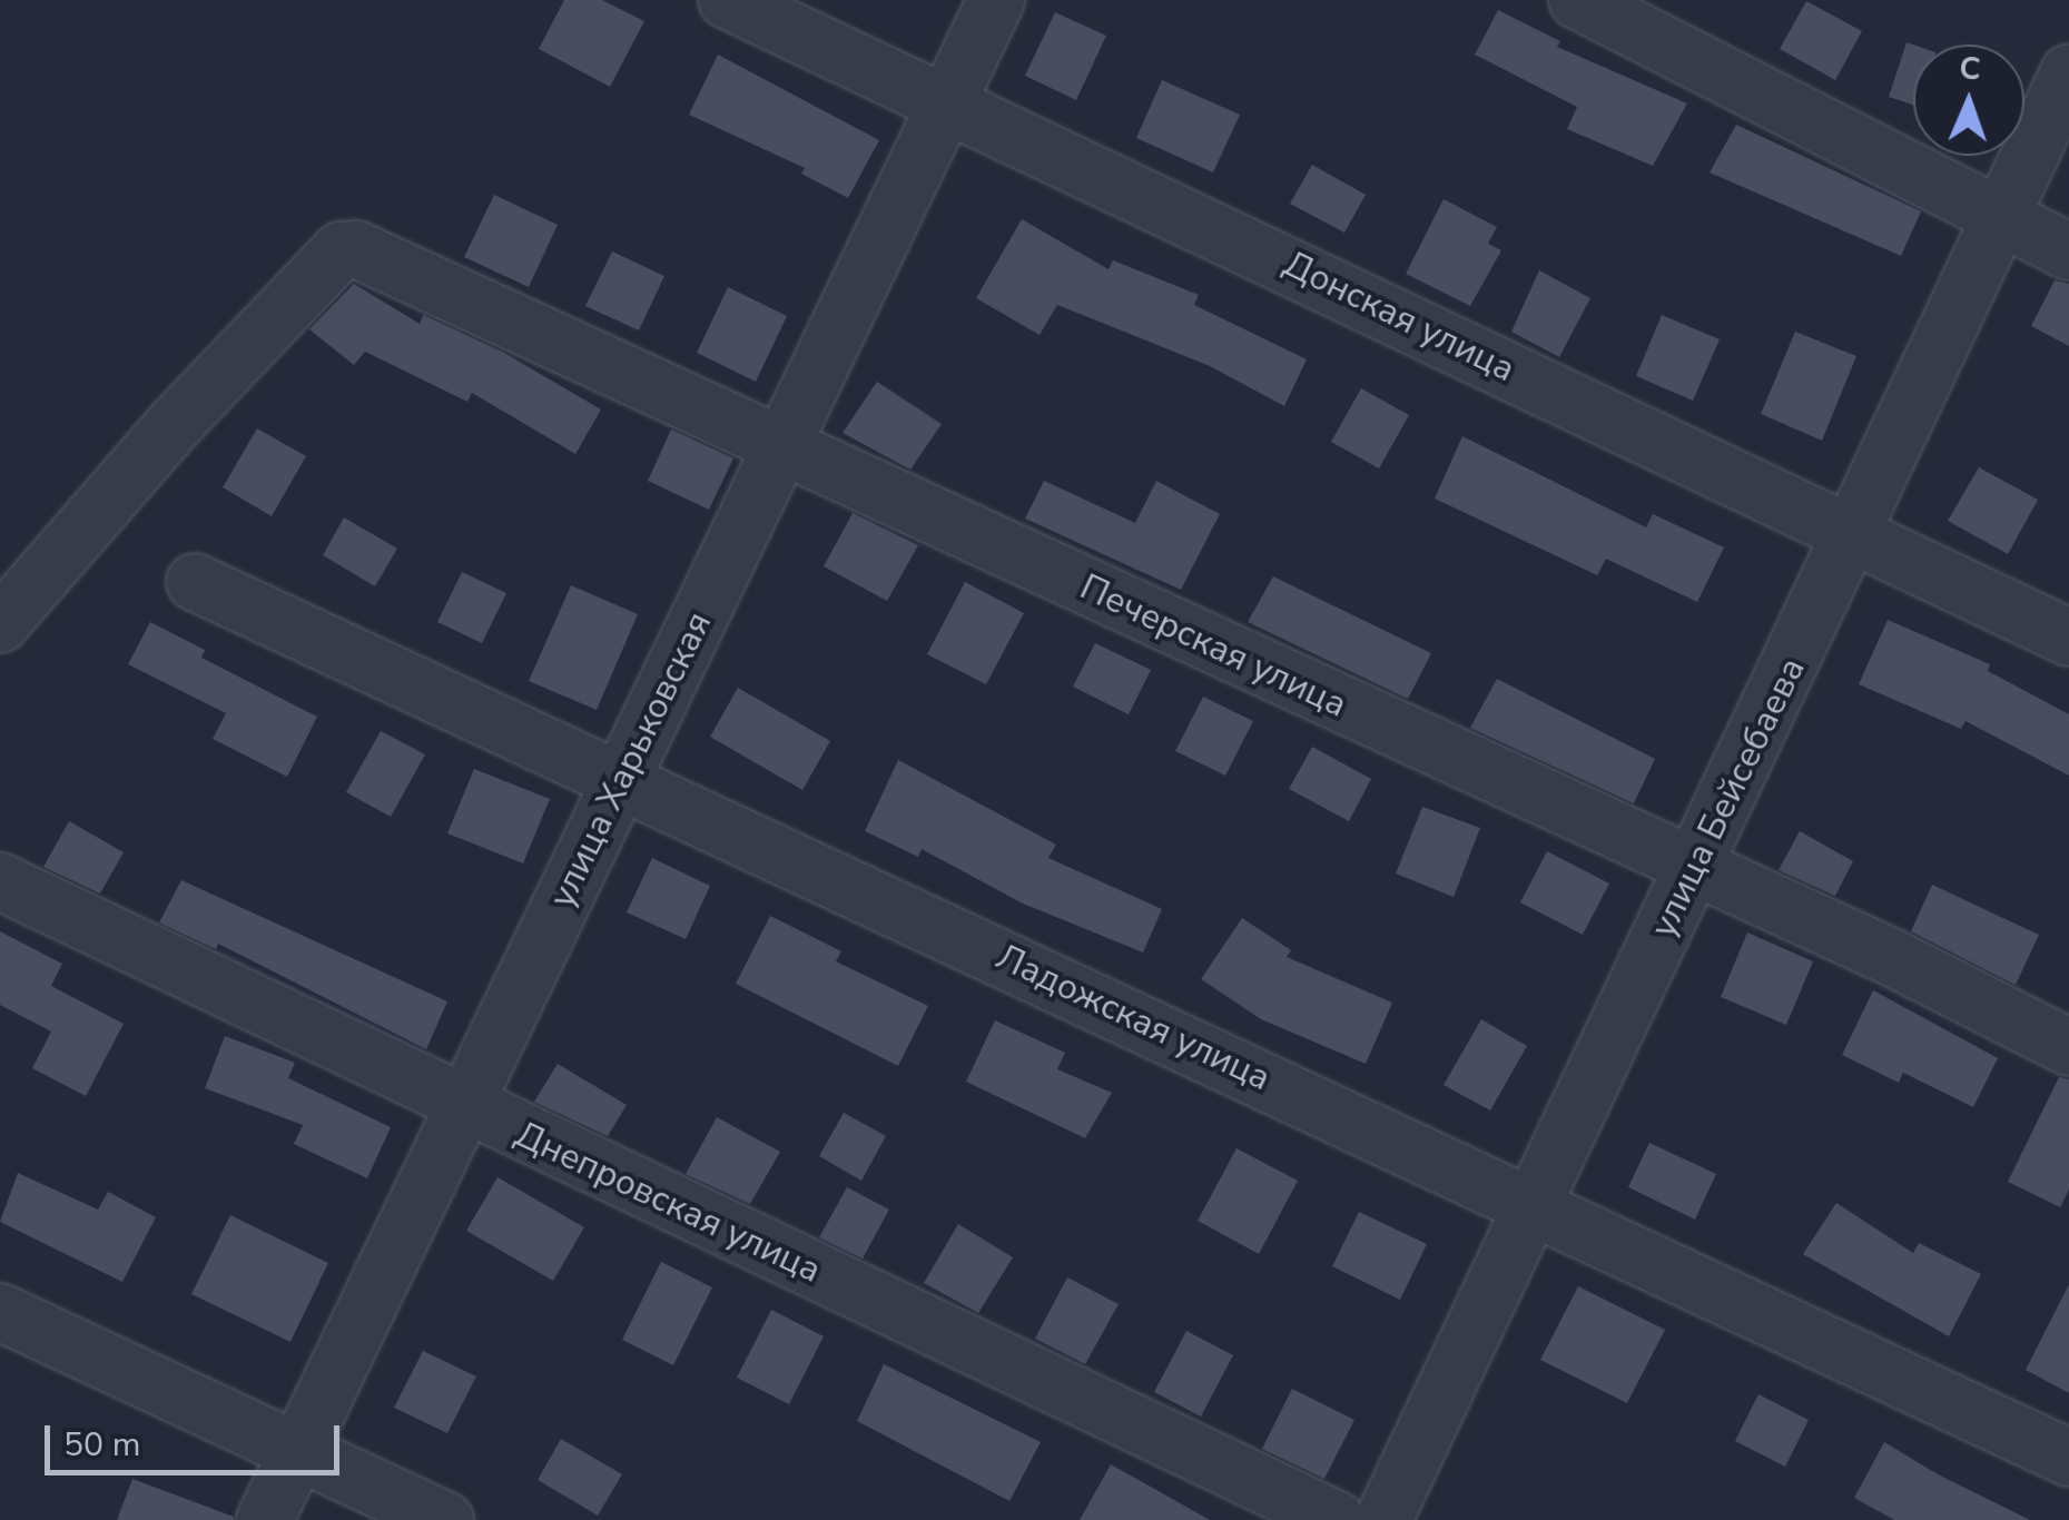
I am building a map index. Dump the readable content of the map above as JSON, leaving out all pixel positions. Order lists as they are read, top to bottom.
{
  "streets": {
    "street": [
      "Донская улица",
      "Печерская улица",
      "улица Харьковская",
      "улица Бейсебаева",
      "Ладожская улица",
      "Днепровская улица"
    ]
  },
  "crossings": [
    ["Донская улица", "улица Харьковская"],
    ["Донская улица", "улица Бейсебаева"],
    ["Печерская улица", "улица Харьковская"],
    ["Печерская улица", "улица Бейсебаева"],
    ["улица Харьковская", "Ладожская улица"],
    ["улица Харьковская", "Днепровская улица"],
    ["улица Бейсебаева", "Ладожская улица"]
  ],
  "scale_bar": "50 m",
  "north": "top"
}
